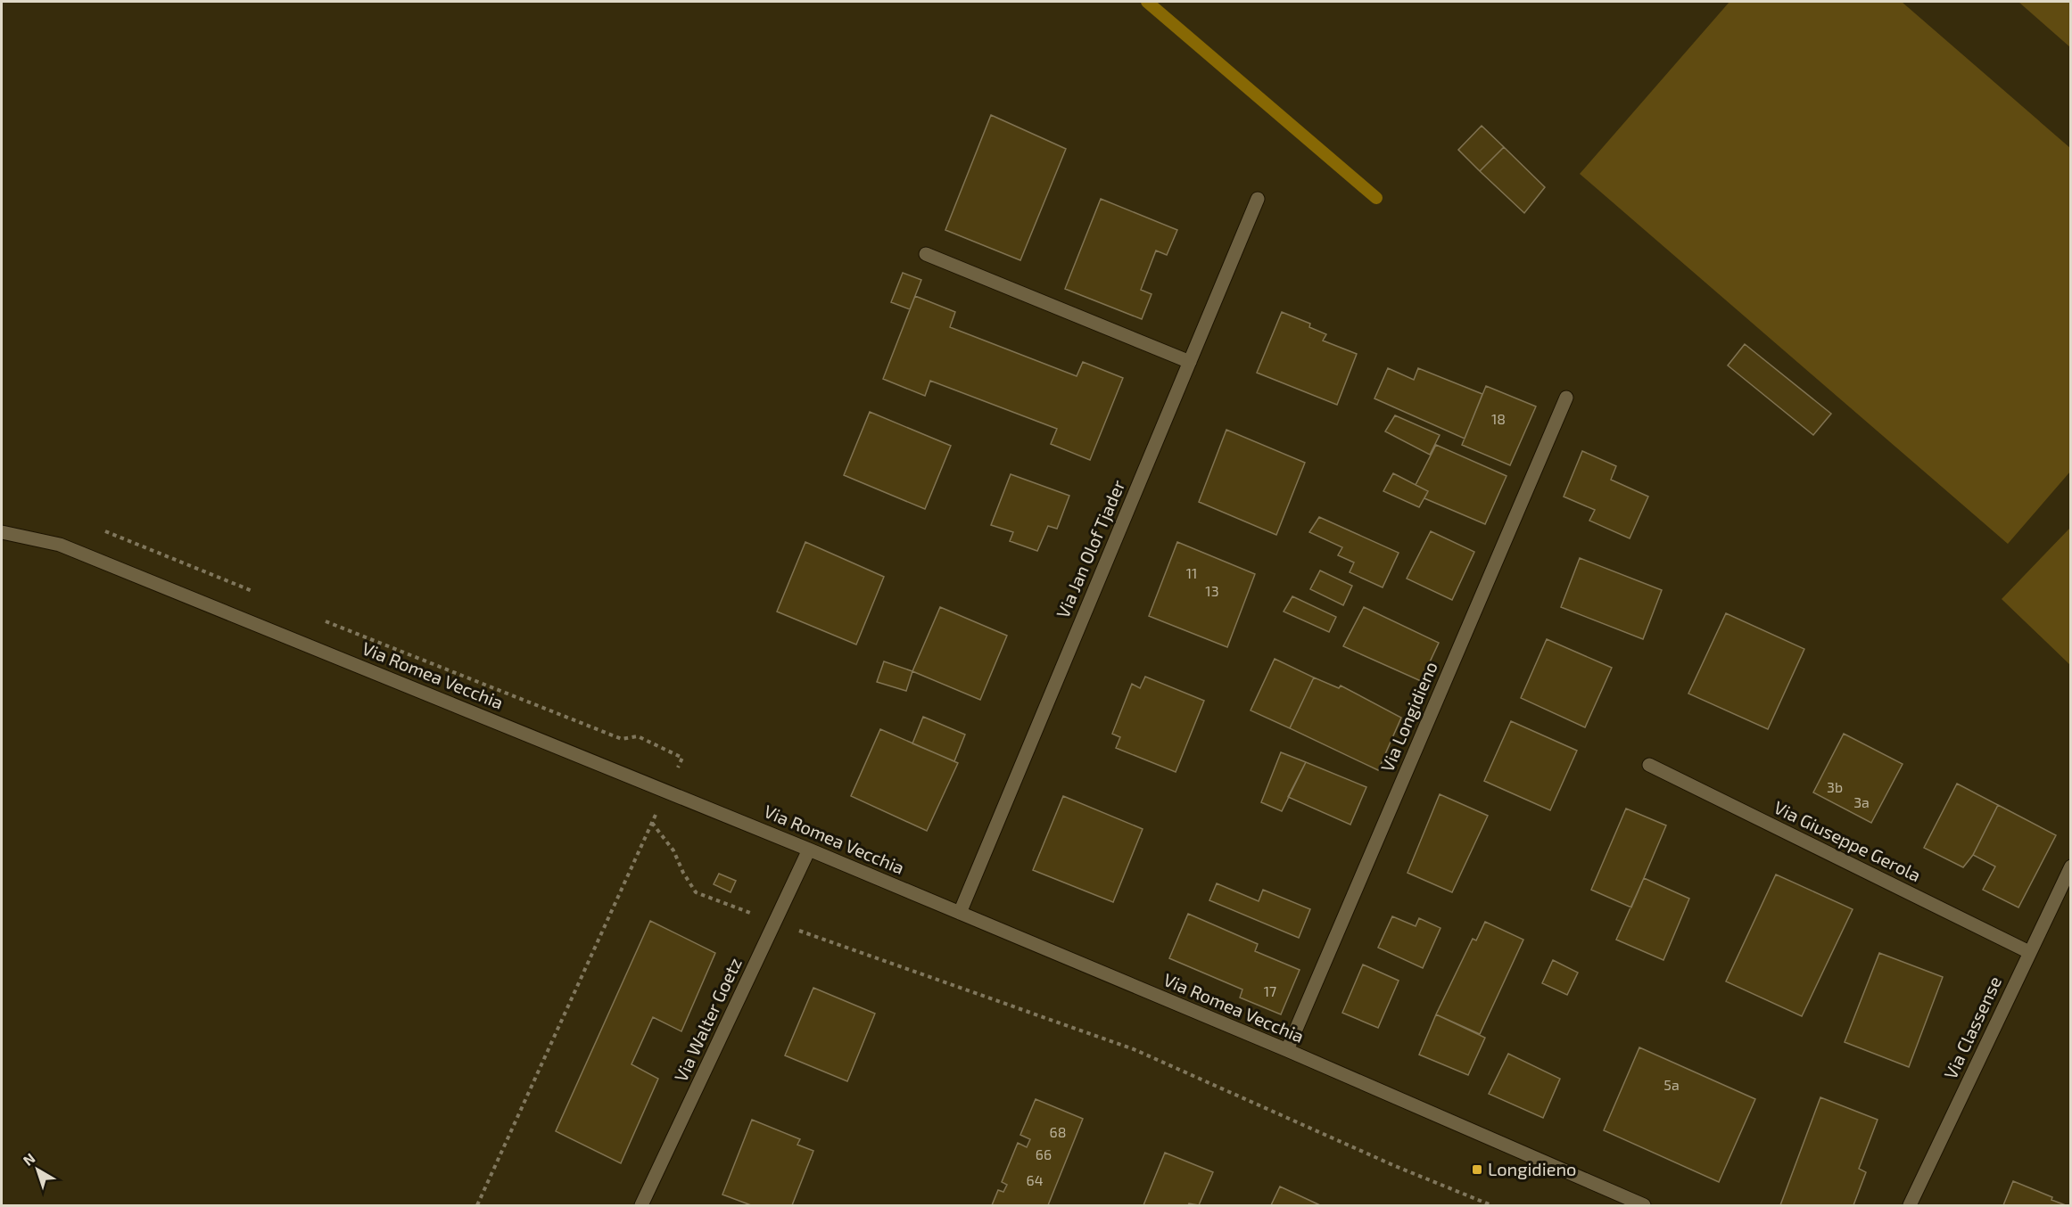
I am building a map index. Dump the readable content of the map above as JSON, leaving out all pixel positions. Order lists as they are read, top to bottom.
{
  "streets": {
    "street": [
      "Via Jan Olof Tjader",
      "Via Romea Vecchia",
      "Via Longidieno",
      "Via Giuseppe Gerola",
      "Via Walter Goetz",
      "Via Classense"
    ]
  },
  "crossings": [
    ["Via Jan Olof Tjader", "Via Romea Vecchia"],
    ["Via Romea Vecchia", "Via Longidieno"],
    ["Via Romea Vecchia", "Via Walter Goetz"],
    ["Via Giuseppe Gerola", "Via Classense"]
  ],
  "places": {
    "transit": ["Longidieno"]
  },
  "house_numbers": [
    "18",
    "11",
    "13",
    "3b",
    "3a",
    "17",
    "5a",
    "68",
    "66",
    "64"
  ],
  "north": "top left"
}
